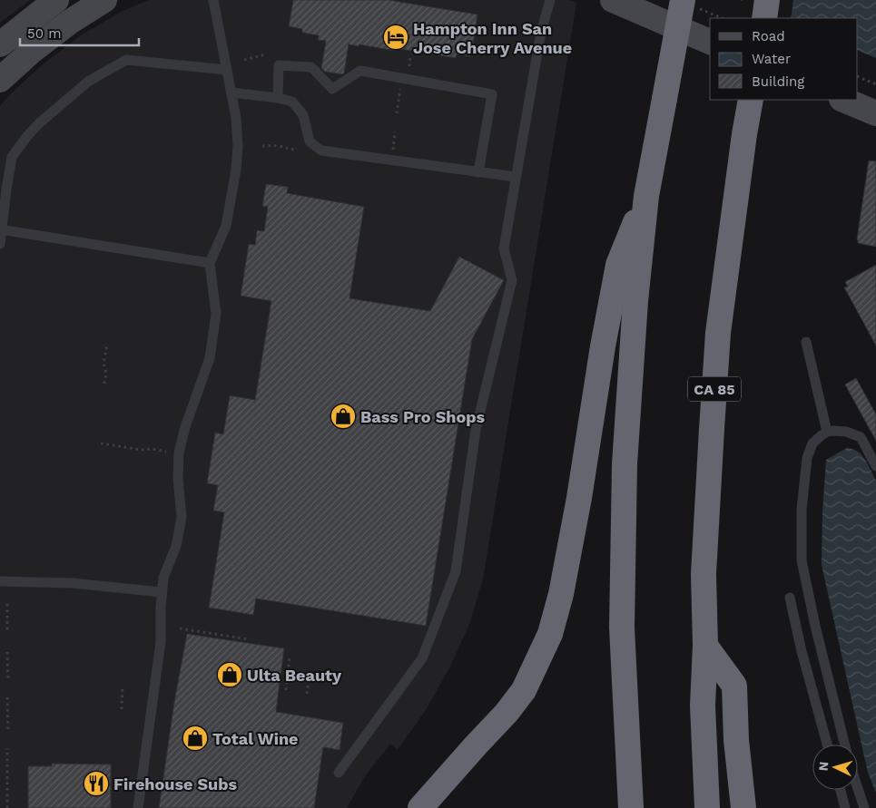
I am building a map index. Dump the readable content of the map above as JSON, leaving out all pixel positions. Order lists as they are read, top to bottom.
{
  "streets": {
    "highway": ["CA 85"]
  },
  "places": {
    "hotel": ["Hampton Inn San Jose Cherry Avenue"],
    "shop": ["Bass Pro Shops", "Ulta Beauty", "Total Wine"],
    "restaurant": ["Firehouse Subs"]
  },
  "legend": ["Road", "Water", "Building"],
  "scale_bar": "50 m",
  "north": "left"
}
